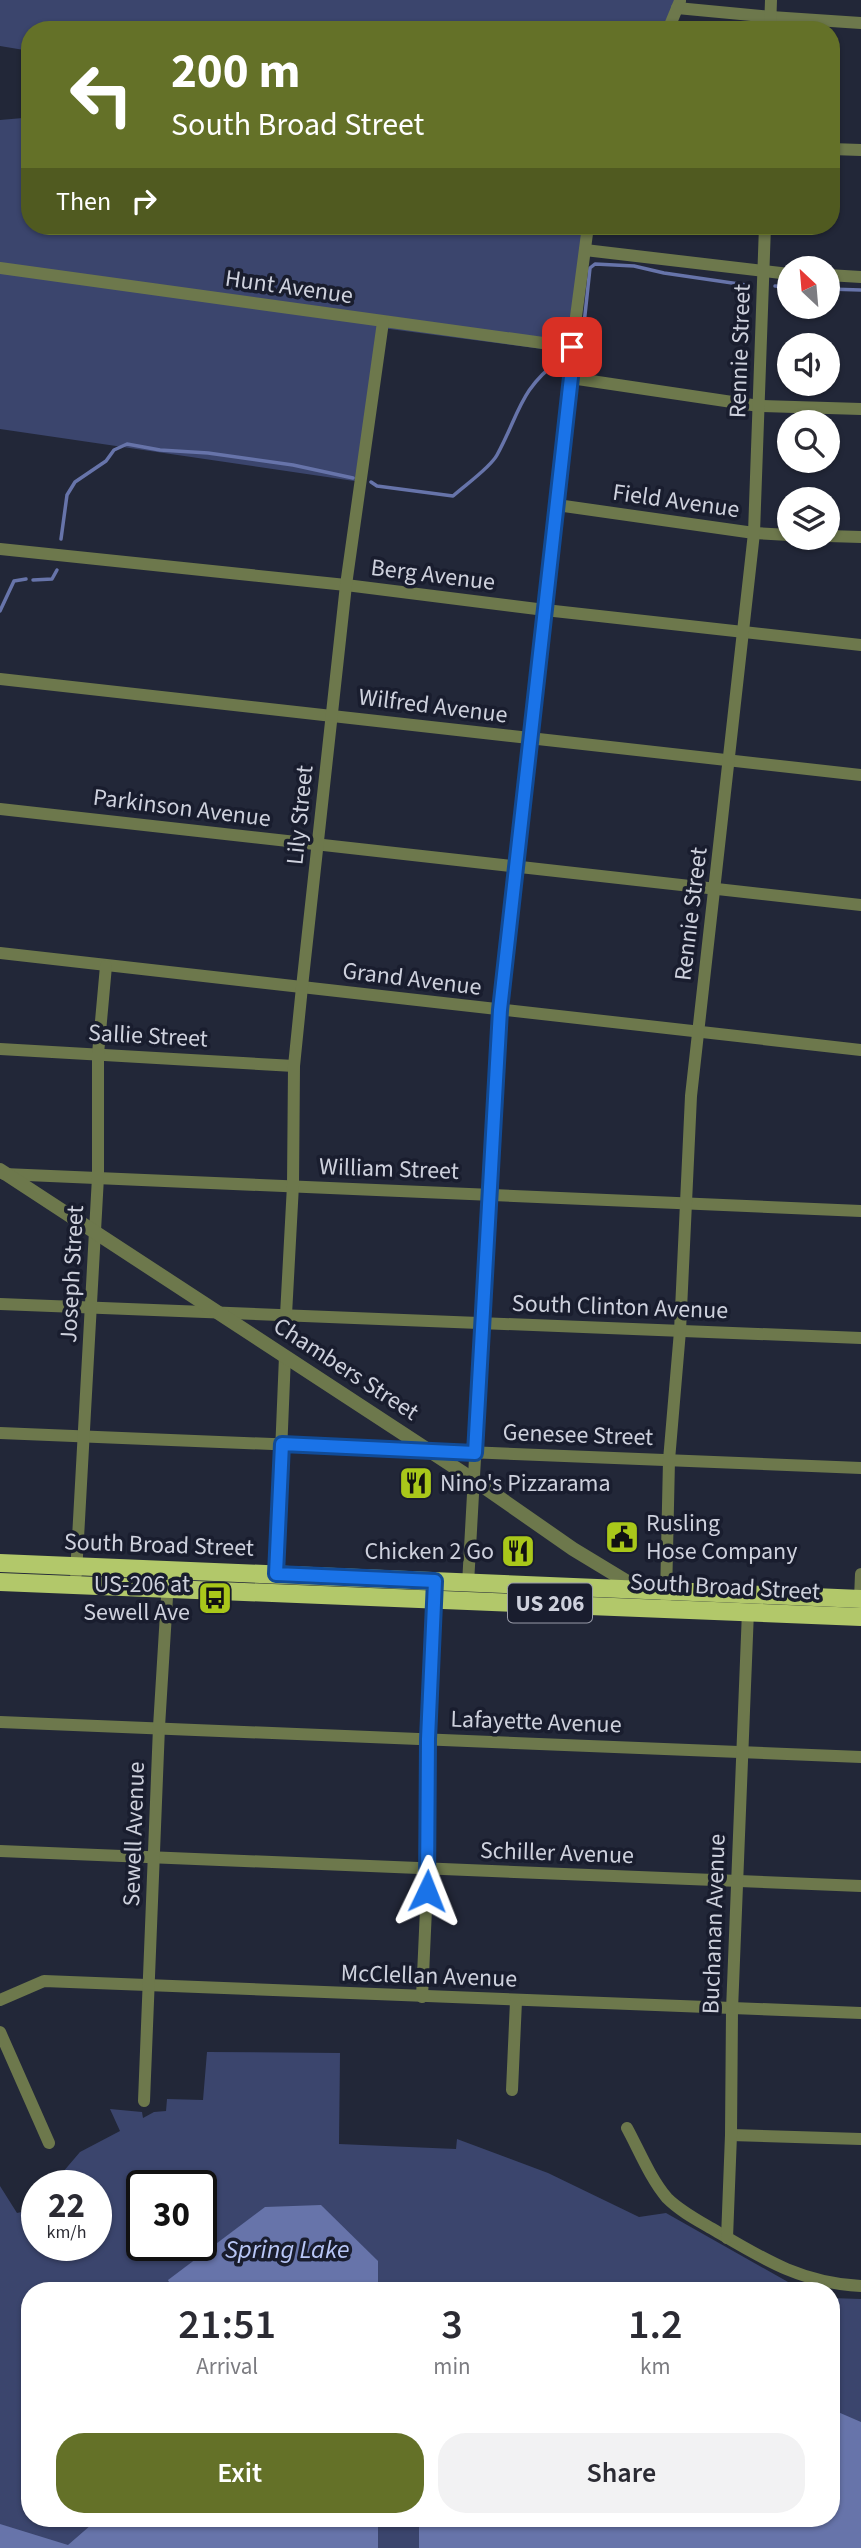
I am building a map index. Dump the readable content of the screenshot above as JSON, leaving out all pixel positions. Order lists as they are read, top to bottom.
{
  "streets": {
    "main road": ["South Broad Street", "US 206"],
    "street": [
      "Hunt Avenue",
      "Rennie Street",
      "Field Avenue",
      "Berg Avenue",
      "Wilfred Avenue",
      "Parkinson Avenue",
      "Lily Street",
      "Grand Avenue",
      "Sallie Street",
      "William Street",
      "Joseph Street",
      "South Clinton Avenue",
      "Chambers Street",
      "Genesee Street",
      "Lafayette Avenue",
      "Sewell Avenue",
      "Schiller Avenue",
      "Buchanan Avenue",
      "McClellan Avenue"
    ]
  },
  "crossings": [
    ["Hunt Avenue", "Lily Street"],
    ["Rennie Street", "Field Avenue"],
    ["Rennie Street", "Berg Avenue"],
    ["Rennie Street", "Wilfred Avenue"],
    ["Rennie Street", "Parkinson Avenue"],
    ["Rennie Street", "Grand Avenue"],
    ["Rennie Street", "William Street"],
    ["Rennie Street", "South Clinton Avenue"],
    ["Rennie Street", "Genesee Street"],
    ["Rennie Street", "South Broad Street"],
    ["Berg Avenue", "Lily Street"],
    ["Wilfred Avenue", "Lily Street"],
    ["Parkinson Avenue", "Lily Street"],
    ["Lily Street", "Grand Avenue"],
    ["Lily Street", "Sallie Street"],
    ["Lily Street", "William Street"],
    ["Lily Street", "South Clinton Avenue"],
    ["Grand Avenue", "Joseph Street"],
    ["Sallie Street", "Joseph Street"],
    ["William Street", "Joseph Street"],
    ["William Street", "Chambers Street"],
    ["Joseph Street", "South Clinton Avenue"],
    ["Joseph Street", "Chambers Street"],
    ["Joseph Street", "Genesee Street"],
    ["Joseph Street", "South Broad Street"],
    ["South Clinton Avenue", "Chambers Street"],
    ["Chambers Street", "Genesee Street"],
    ["Chambers Street", "South Broad Street"],
    ["South Broad Street", "Sewell Avenue"],
    ["South Broad Street", "Buchanan Avenue"],
    ["Lafayette Avenue", "Sewell Avenue"],
    ["Lafayette Avenue", "Buchanan Avenue"],
    ["Sewell Avenue", "Schiller Avenue"],
    ["Sewell Avenue", "McClellan Avenue"],
    ["Schiller Avenue", "Buchanan Avenue"],
    ["Buchanan Avenue", "McClellan Avenue"]
  ],
  "water": ["Spring Lake"],
  "places": {
    "restaurant": ["Nino's Pizzarama", "Chicken 2 Go"],
    "public building": ["Rusling Hose Company"],
    "bus stop": ["US-206 at Sewell Ave"]
  },
  "north": "top left",
  "page": {
    "turn": ["200 m", "South Broad Street"],
    "then": "Then",
    "speed": "22 km/h",
    "limit": "30",
    "eta": [
      "21:51",
      "Arrival",
      "3",
      "min",
      "1.2",
      "km"
    ],
    "buttons": ["Exit", "Share"]
  }
}
